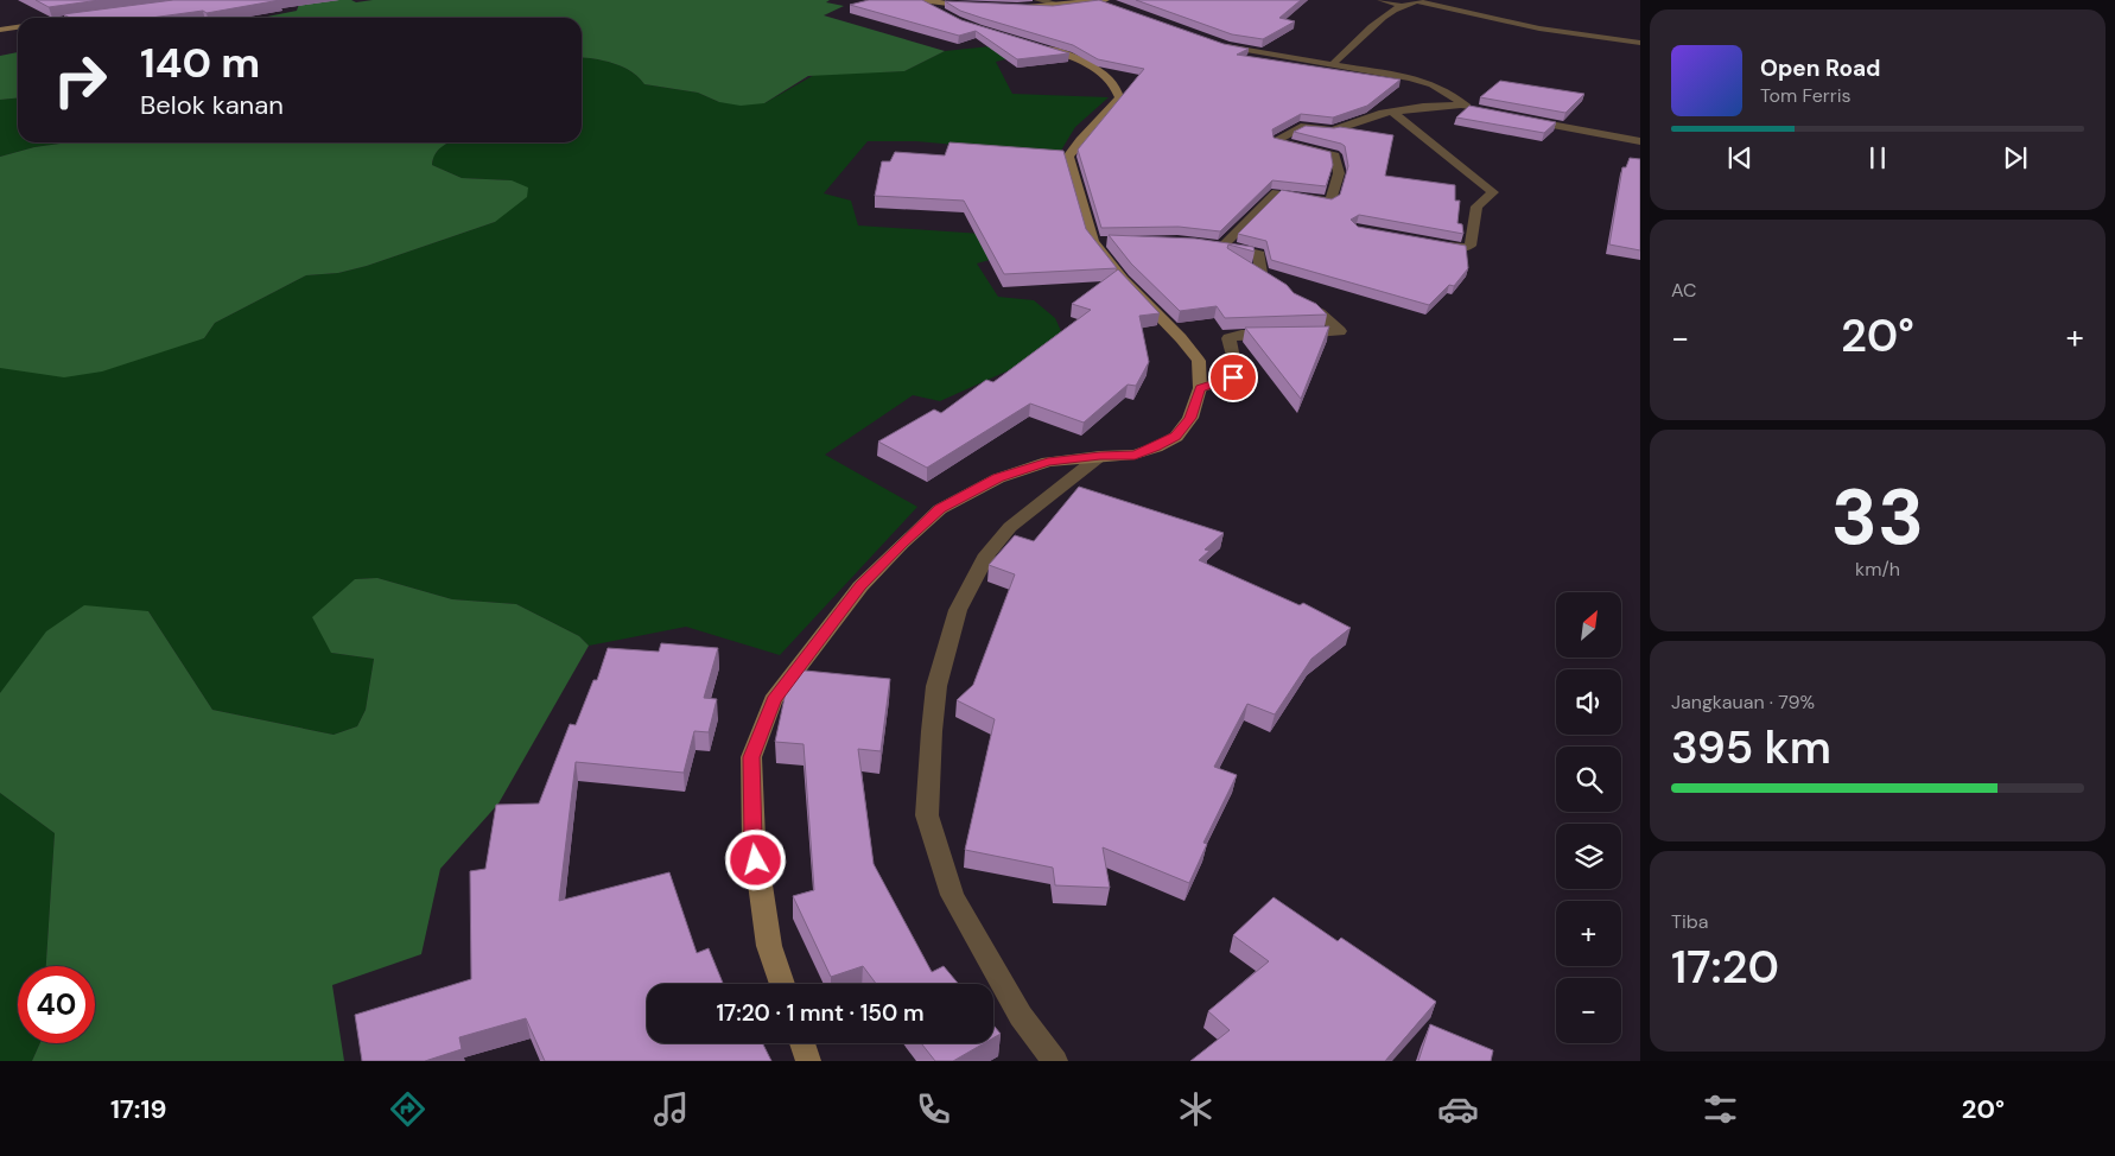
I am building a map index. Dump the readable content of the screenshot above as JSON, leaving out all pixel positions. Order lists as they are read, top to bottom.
{
  "north": "top right",
  "page": {
    "turn": ["140 m", "Belok kanan"],
    "song": ["Open Road", "Tom Ferris"],
    "tile": [
      "AC",
      ["33", "km/h"],
      ["Jangkauan · 79%", "395 km"],
      ["Tiba", "17:20"]
    ],
    "heat": ["−", "20°", "+"],
    "map_buttons": ["+", "−"],
    "limit": "40",
    "trip": "17:20 · 1 mnt · 150 m",
    "tabs": ["17:19", "20°"]
  }
}
